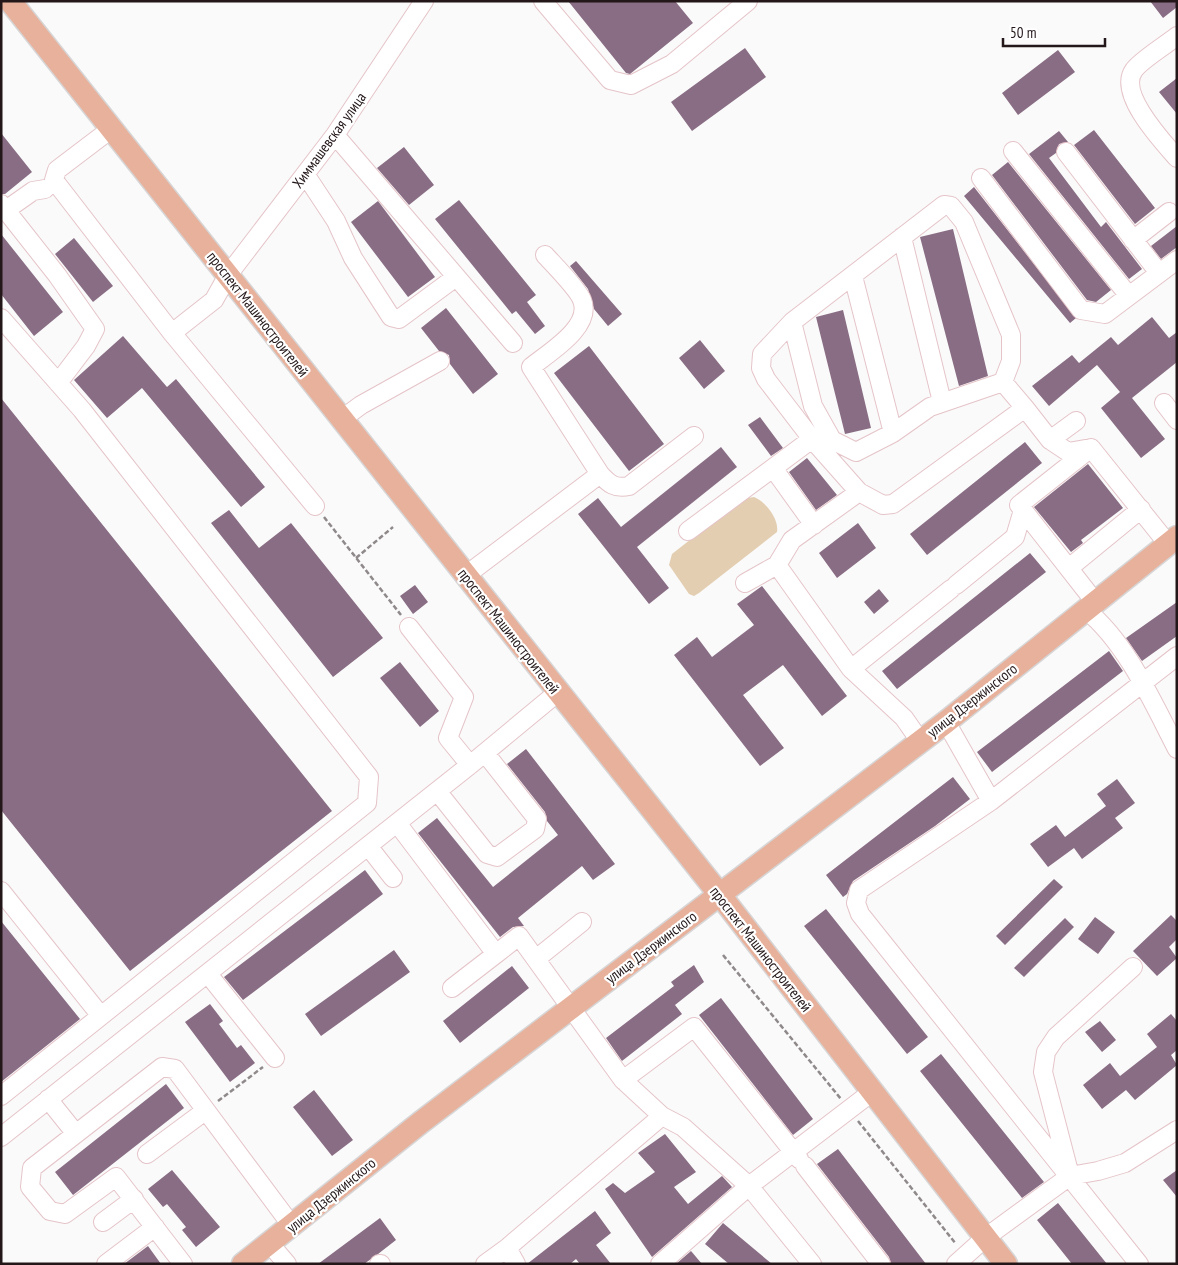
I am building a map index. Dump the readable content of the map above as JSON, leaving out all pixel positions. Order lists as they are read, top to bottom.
{
  "streets": {
    "main road": ["проспект Машиностроителей", "улица Дзержинского"],
    "street": ["Химмашевская улица"]
  },
  "crossings": [
    ["Химмашевская улица", "проспект Машиностроителей"],
    ["проспект Машиностроителей", "улица Дзержинского"]
  ],
  "scale_bar": "50 m"
}
